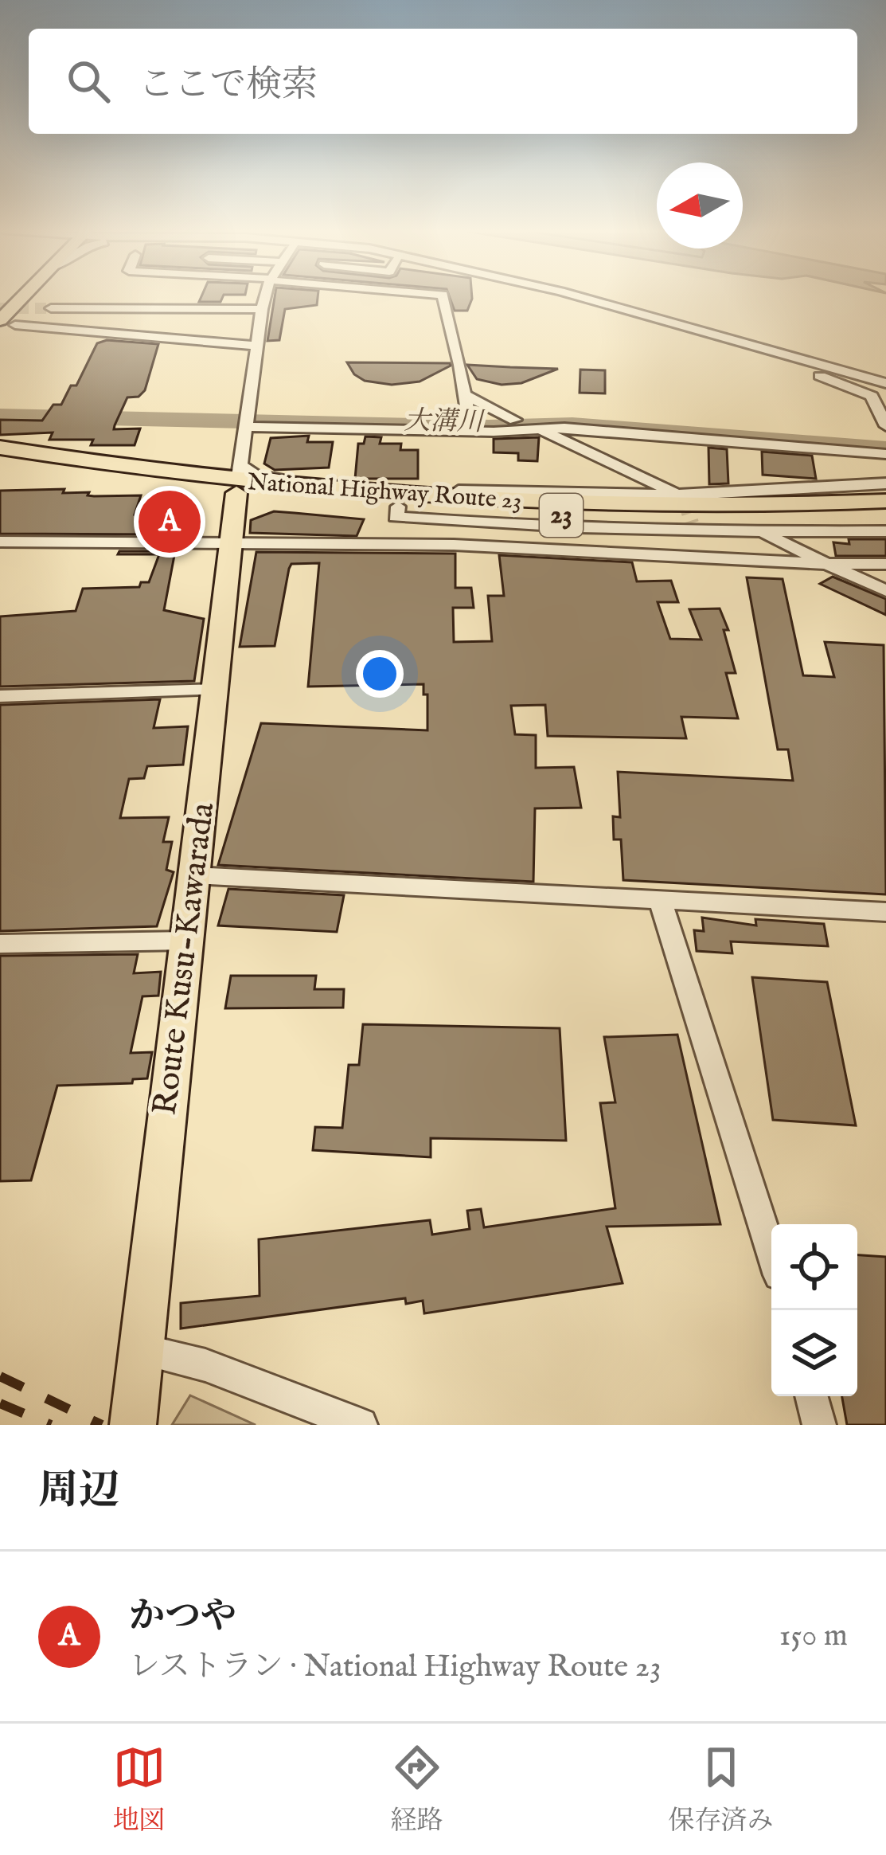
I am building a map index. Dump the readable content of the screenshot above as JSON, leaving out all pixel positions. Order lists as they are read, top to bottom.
{
  "streets": {
    "highway": ["National Highway Route 23", "23"],
    "main road": ["Route Kusu-Kawarada"]
  },
  "crossings": [
    ["National Highway Route 23", "Route Kusu-Kawarada"]
  ],
  "water": ["大溝川"],
  "north": "left",
  "page": {
    "search": "ここで検索",
    "pins": "A",
    "heading": "周辺",
    "list": [
      {
        "mark": "A",
        "name": "かつや",
        "note": "レストラン · National Highway Route 23",
        "value": "150 m"
      }
    ],
    "nav": ["地図", "経路", "保存済み"]
  }
}
